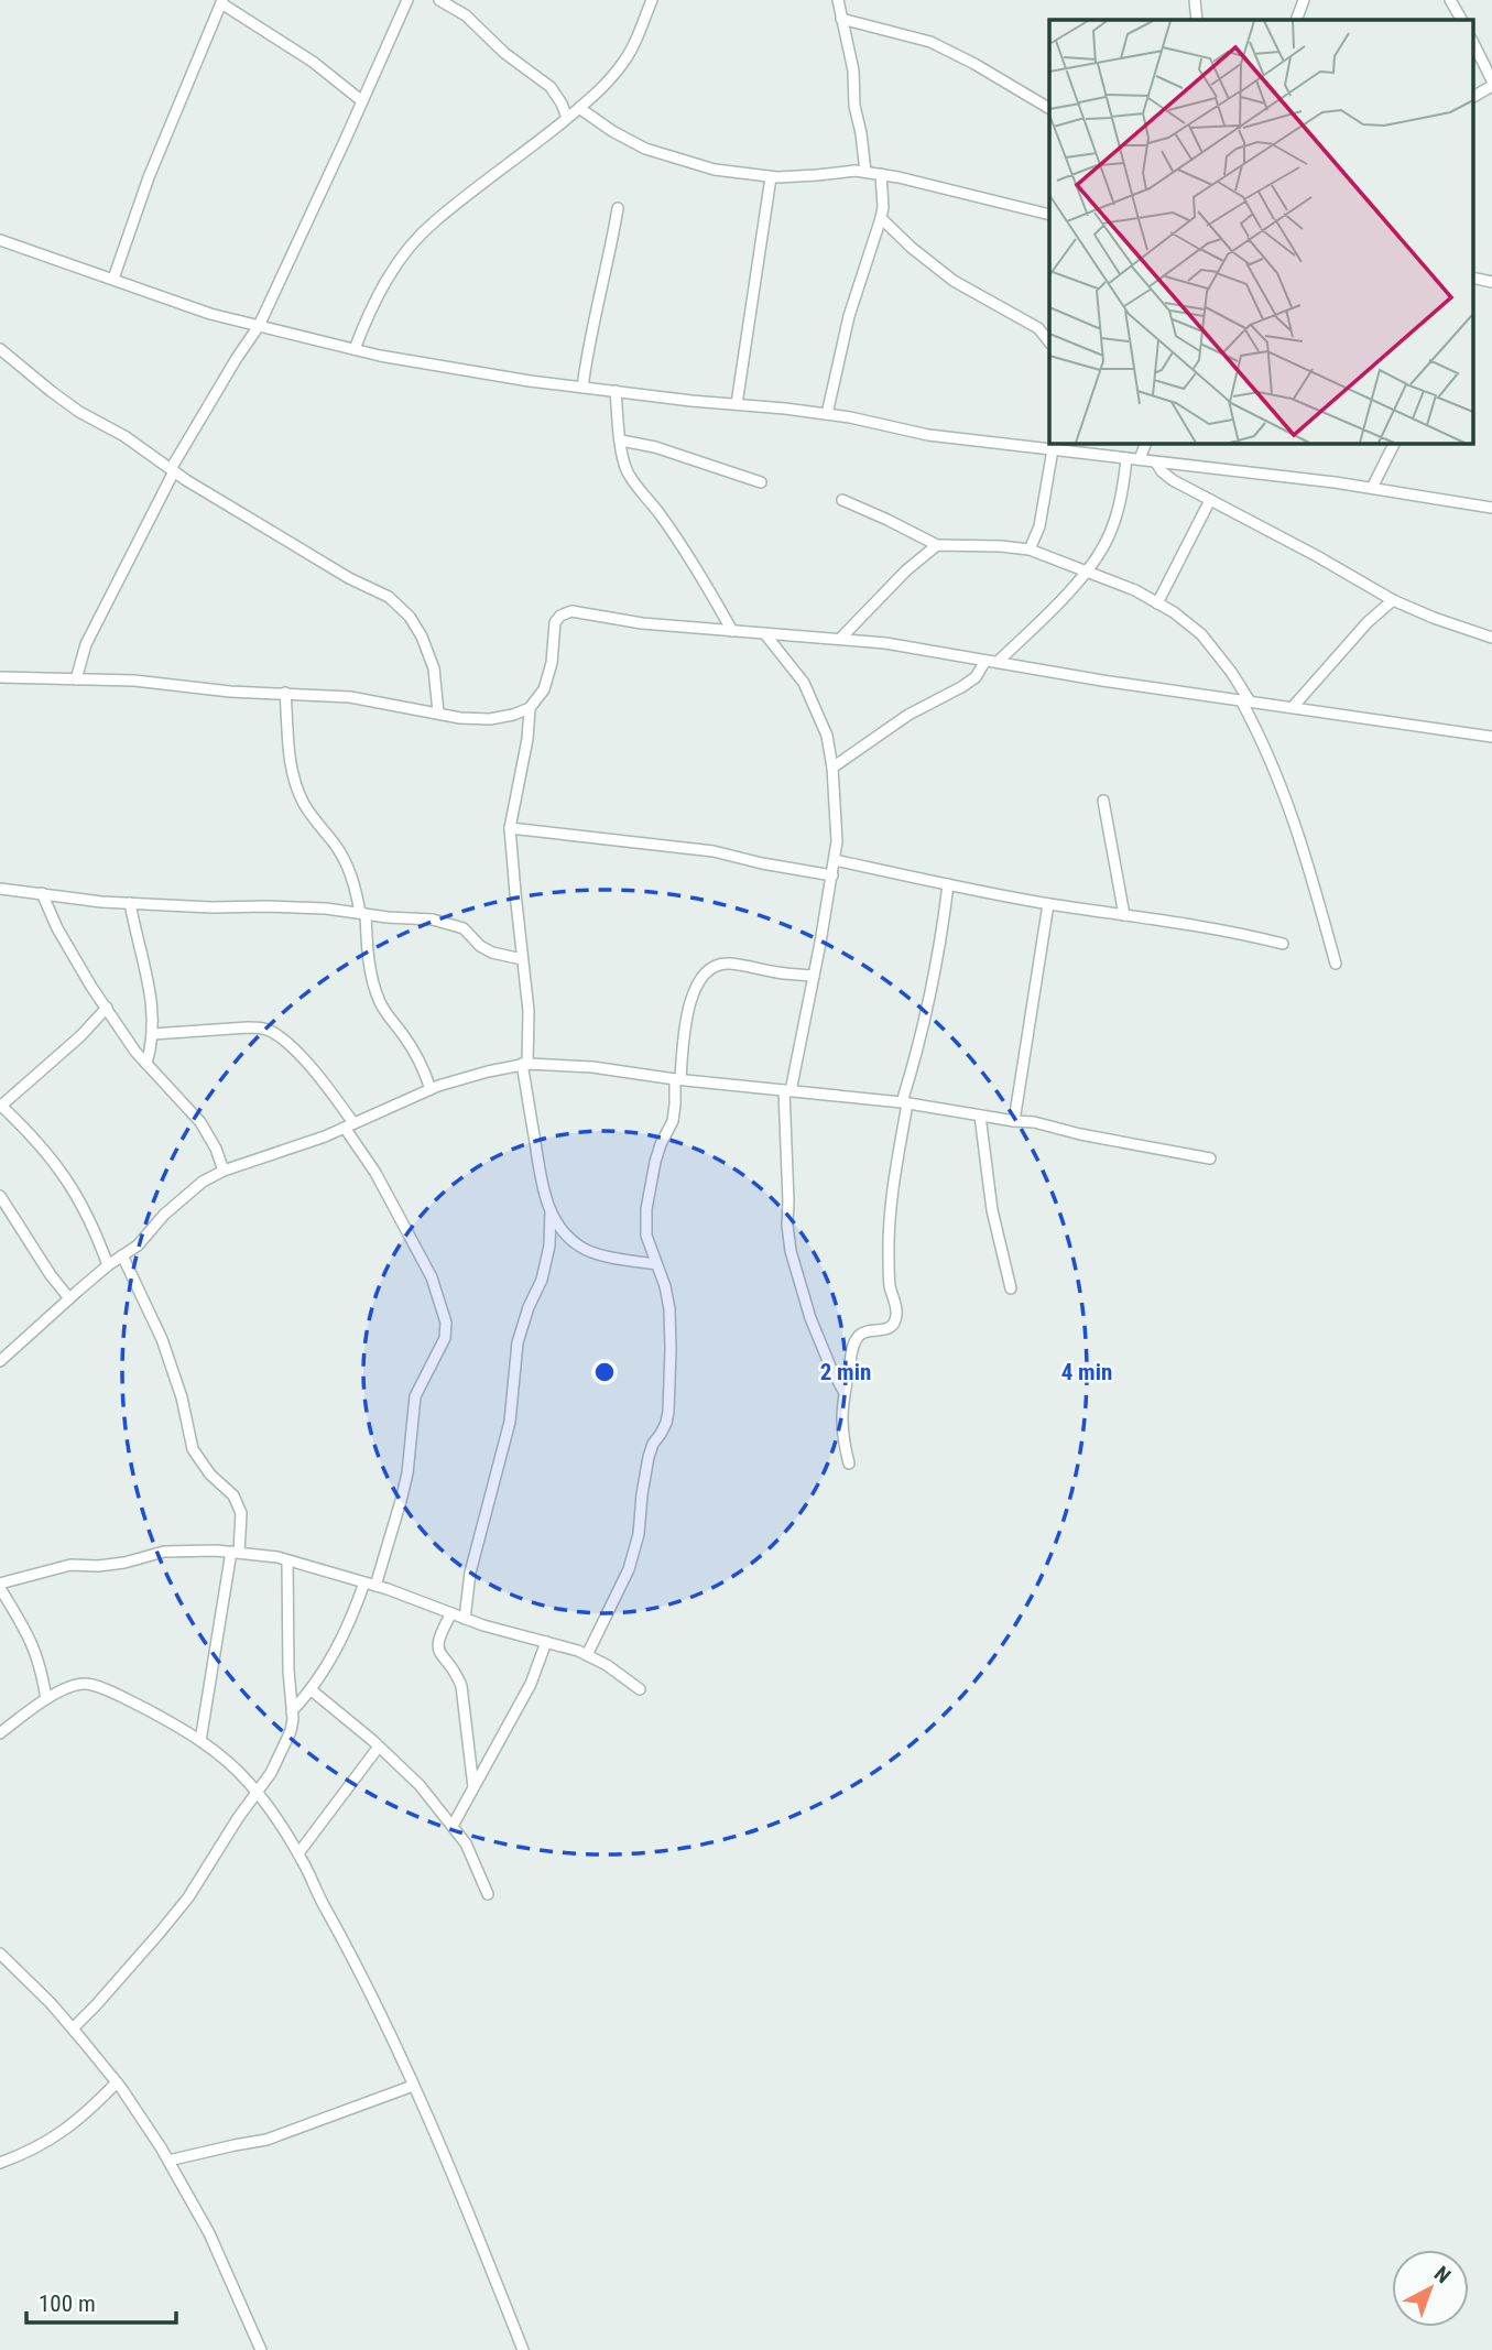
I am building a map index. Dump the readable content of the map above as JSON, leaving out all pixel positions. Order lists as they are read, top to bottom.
{
  "scale_bar": "100 m",
  "north": "top right",
  "rings": ["2 min", "4 min"]
}
